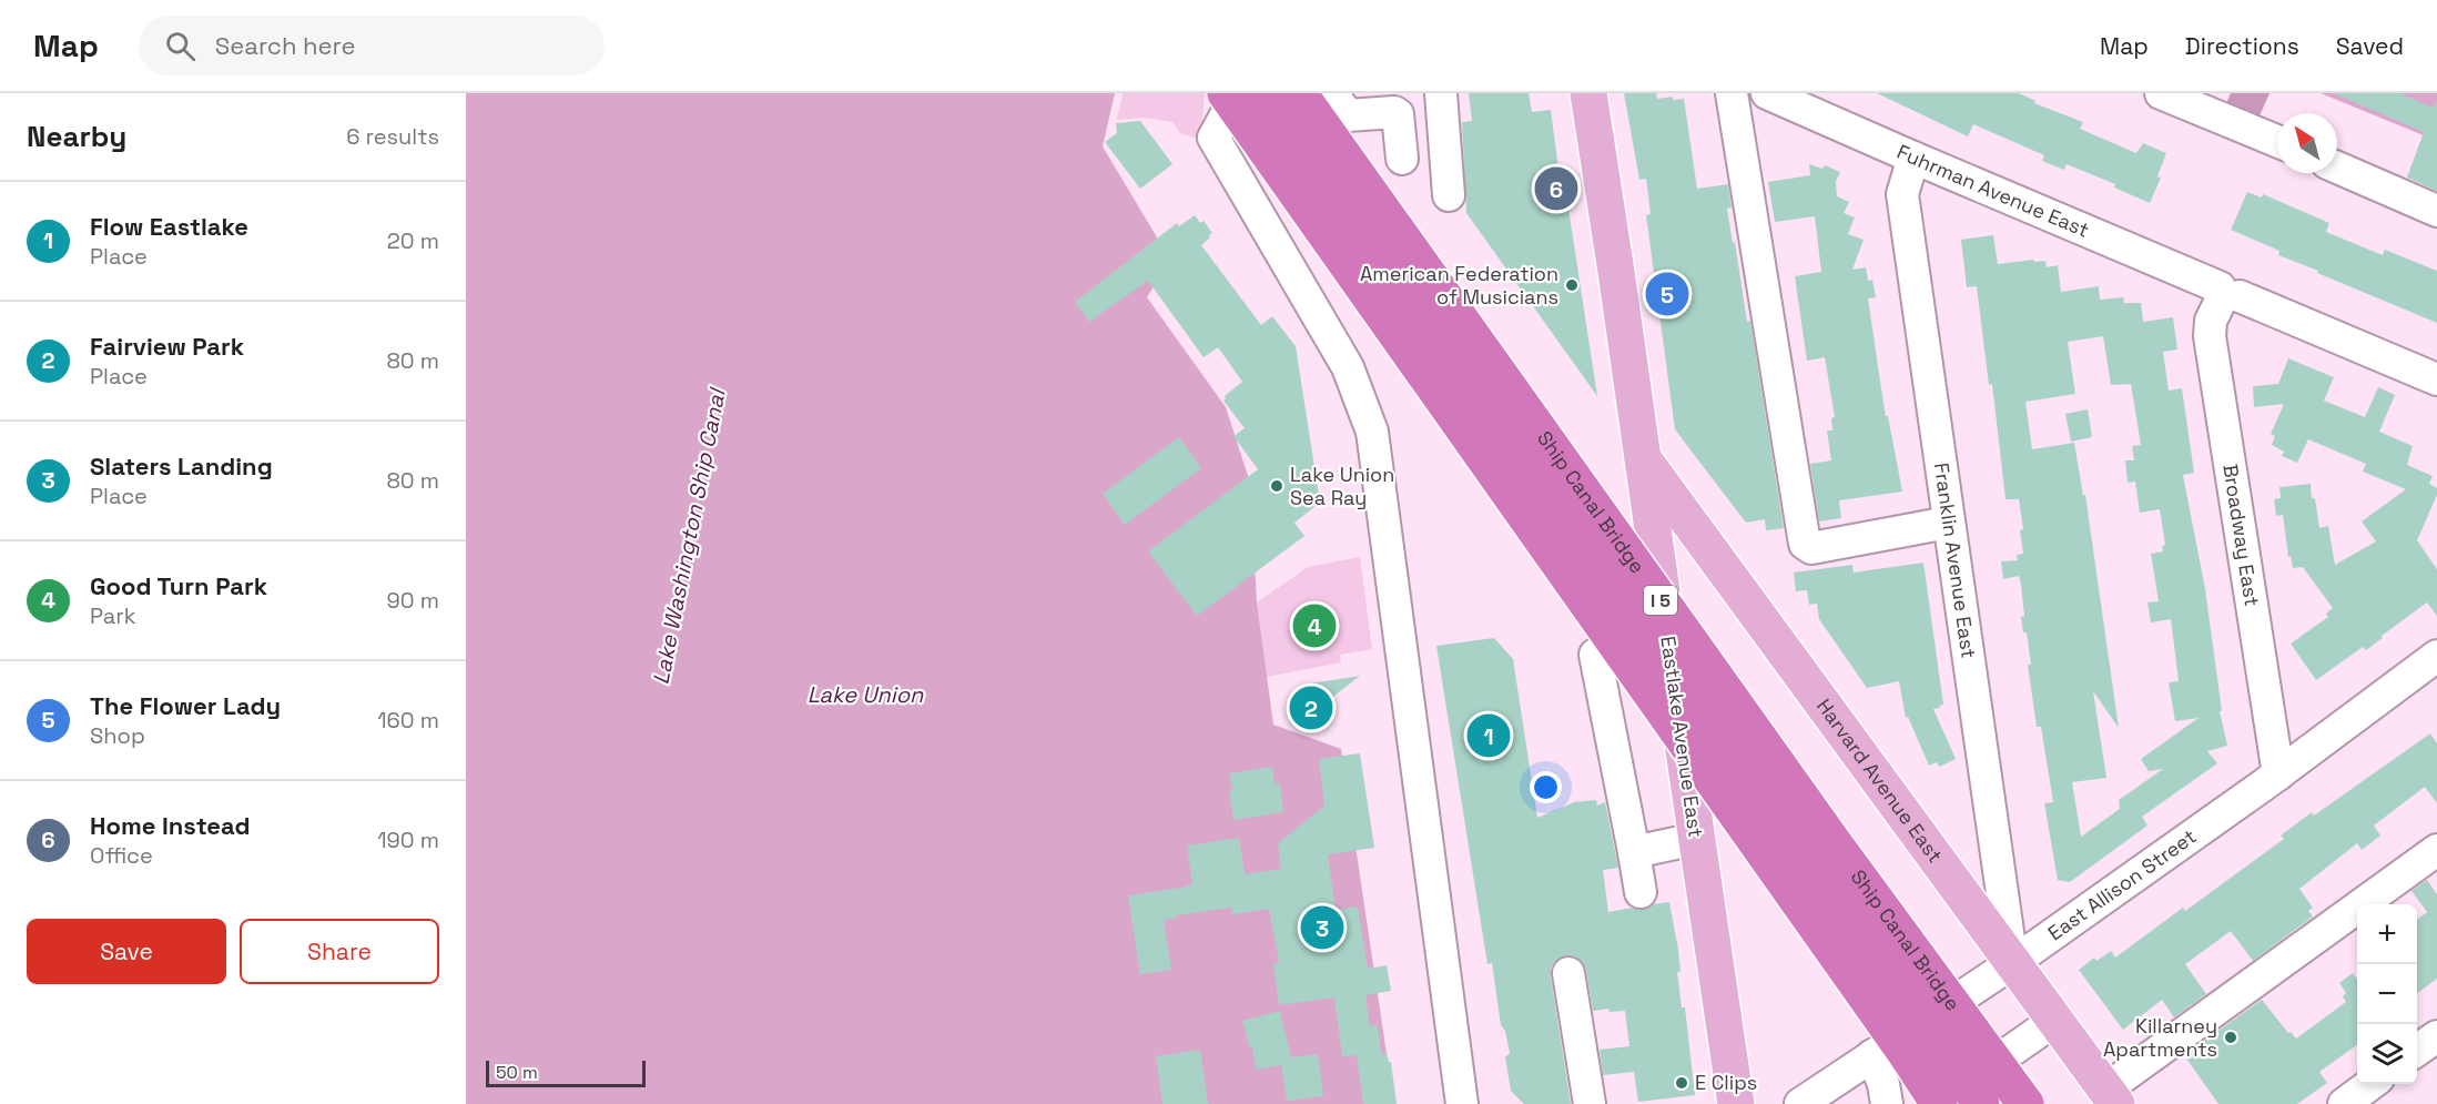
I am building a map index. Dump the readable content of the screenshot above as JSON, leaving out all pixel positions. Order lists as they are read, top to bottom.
{
  "streets": {
    "highway": ["Ship Canal Bridge", "I 5"],
    "main road": ["Eastlake Avenue East", "Harvard Avenue East"],
    "street": [
      "Fuhrman Avenue East",
      "Broadway East",
      "Franklin Avenue East",
      "East Allison Street"
    ]
  },
  "crossings": [
    ["Fuhrman Avenue East", "Broadway East"],
    ["Fuhrman Avenue East", "Franklin Avenue East"],
    ["Broadway East", "East Allison Street"],
    ["Franklin Avenue East", "Harvard Avenue East"],
    ["Franklin Avenue East", "East Allison Street"],
    ["Eastlake Avenue East", "Harvard Avenue East"],
    ["Harvard Avenue East", "East Allison Street"]
  ],
  "water": ["Lake Washington Ship Canal", "Lake Union"],
  "places": [
    "American Federation of Musicians",
    "Lake Union Sea Ray",
    "Killarney Apartments",
    "E Clips"
  ],
  "scale_bar": "50 m",
  "north": "top left",
  "page": {
    "header": "Map",
    "search": "Search here",
    "nav": ["Map", "Directions", "Saved"],
    "heading": ["Nearby", "6 results"],
    "pins": [
      "6",
      "5",
      "4",
      "2",
      "1",
      "3"
    ],
    "list": [
      {
        "mark": "1",
        "name": "Flow Eastlake",
        "note": "Place",
        "value": "20 m"
      },
      {
        "mark": "2",
        "name": "Fairview Park",
        "note": "Place",
        "value": "80 m"
      },
      {
        "mark": "3",
        "name": "Slaters Landing",
        "note": "Place",
        "value": "80 m"
      },
      {
        "mark": "4",
        "name": "Good Turn Park",
        "note": "Park",
        "value": "90 m"
      },
      {
        "mark": "5",
        "name": "The Flower Lady",
        "note": "Shop",
        "value": "160 m"
      },
      {
        "mark": "6",
        "name": "Home Instead",
        "note": "Office",
        "value": "190 m"
      }
    ],
    "buttons": ["Save", "Share"],
    "map_buttons": ["+", "−"],
    "scale": "50 m"
  }
}
